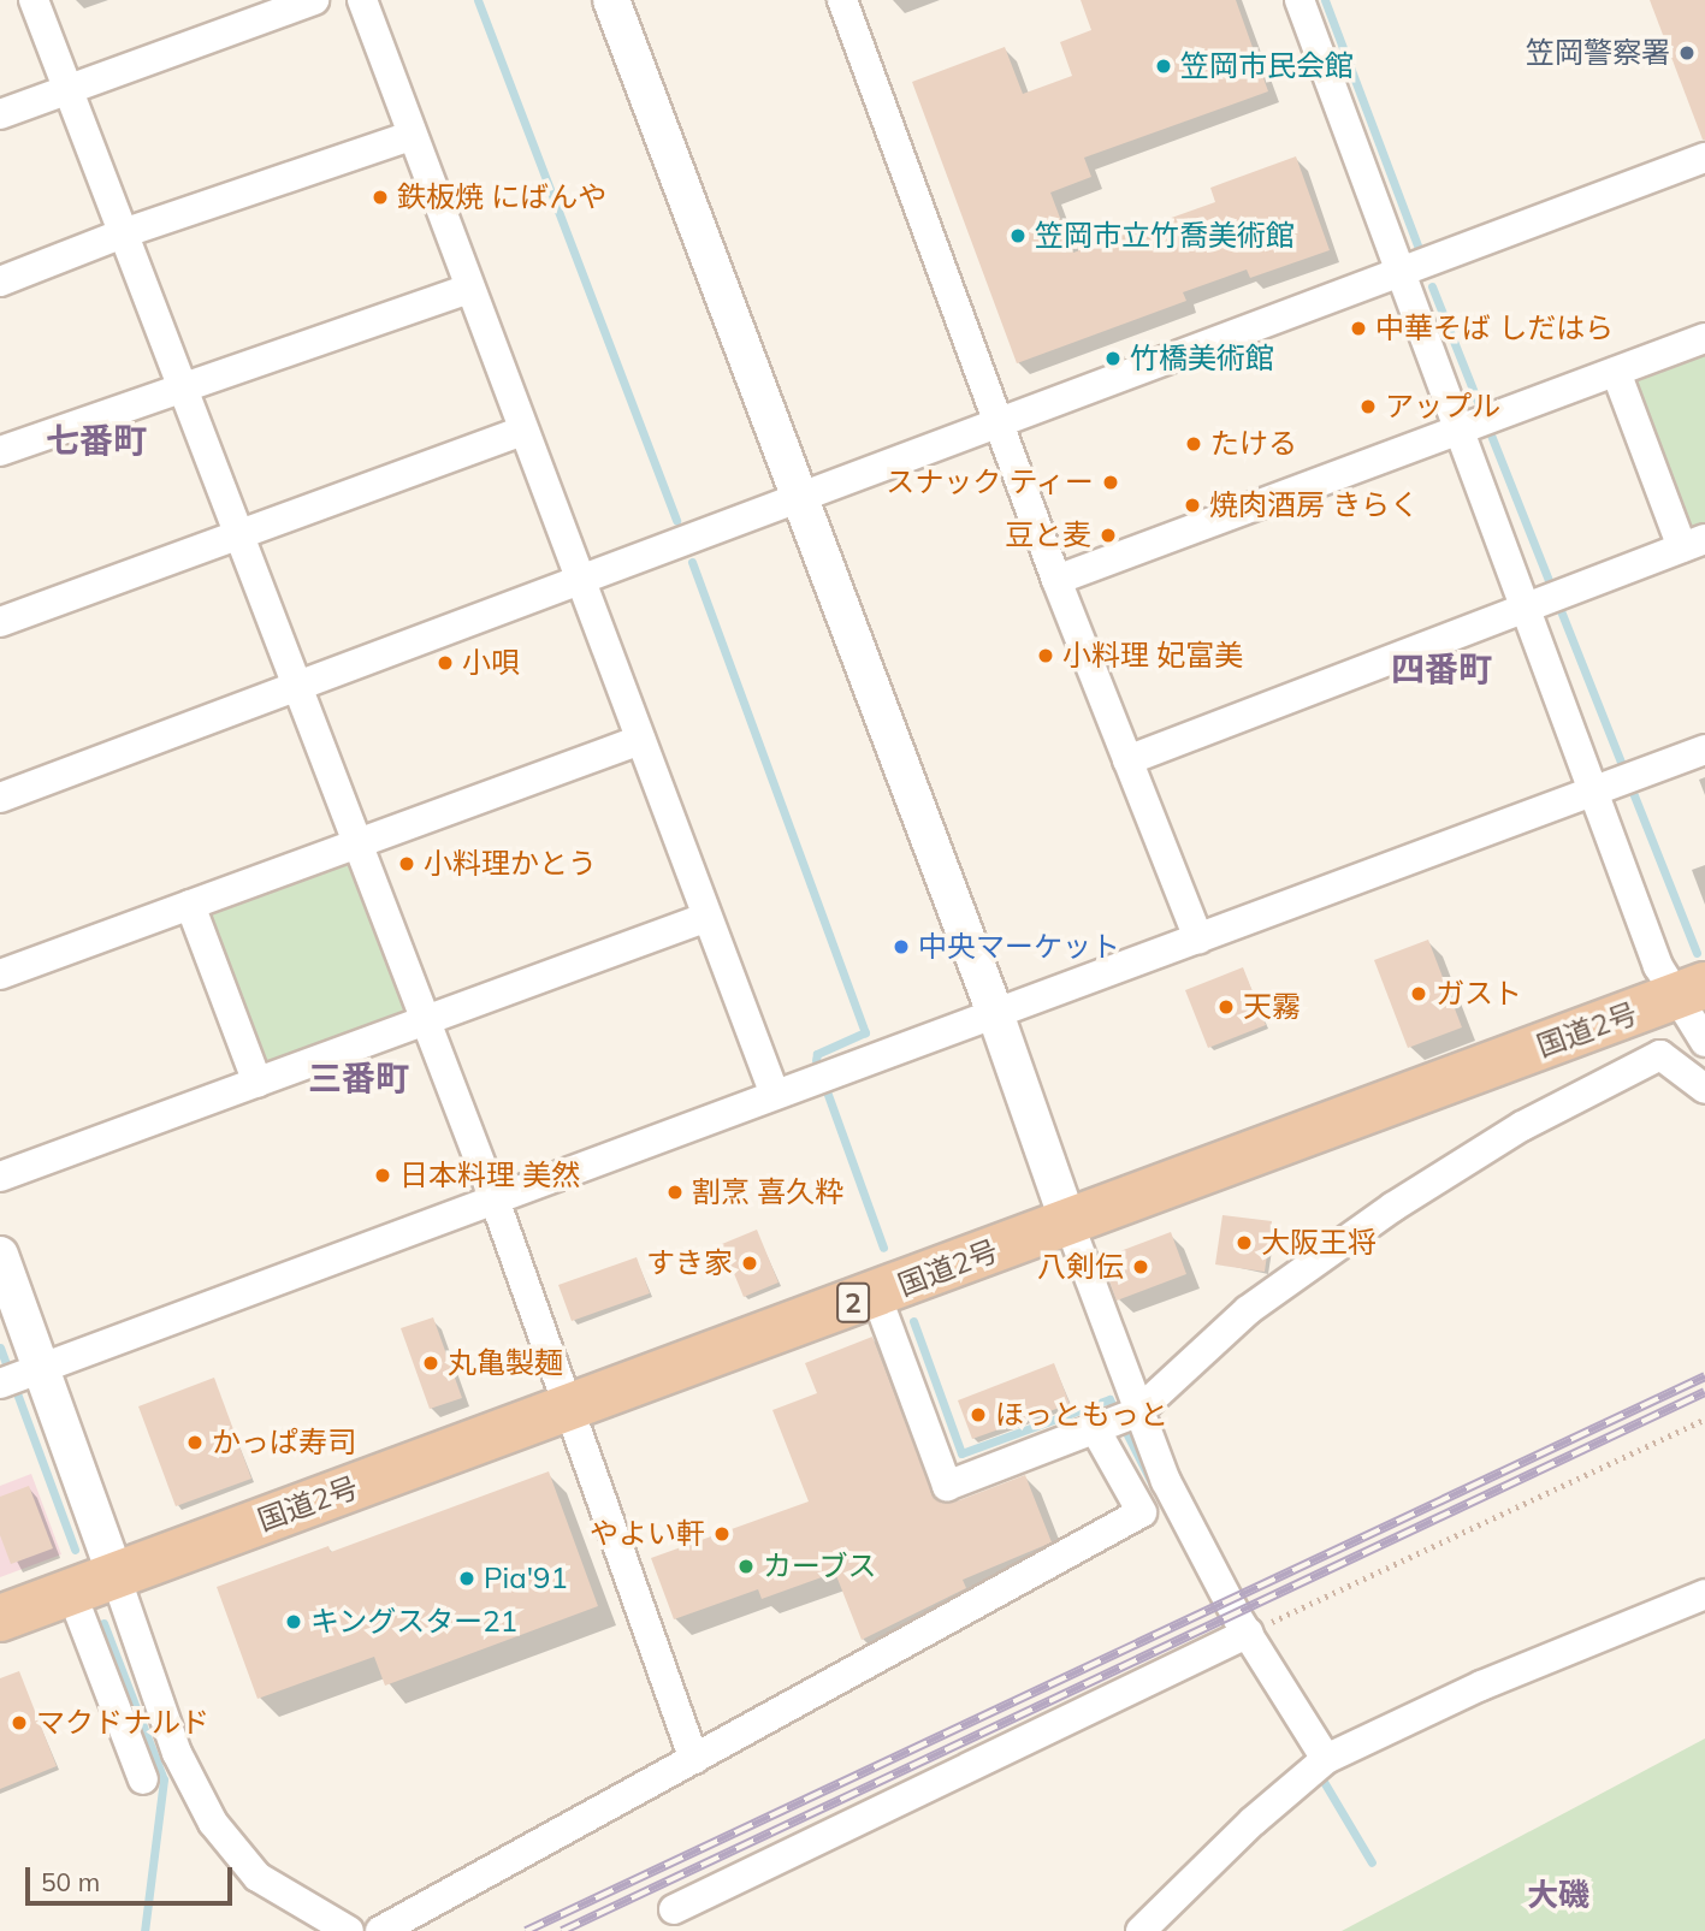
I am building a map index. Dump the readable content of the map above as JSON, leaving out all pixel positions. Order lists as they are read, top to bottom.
{
  "streets": {
    "highway": ["国道2号", "2"]
  },
  "districts": [
    "七番町",
    "四番町",
    "三番町",
    "大磯"
  ],
  "places": [
    "笠岡警察署",
    "笠岡市民会館",
    "鉄板焼 にばんや",
    "笠岡市立竹喬美術館",
    "中華そば しだはら",
    "竹橋美術館",
    "アップル",
    "たける",
    "スナック ティー",
    "焼肉酒房 きらく",
    "豆と麦",
    "小料理 妃富美",
    "小唄",
    "小料理かとう",
    "中央マーケット",
    "ガスト",
    "天霧",
    "日本料理 美然",
    "割烹 喜久粋",
    "大阪王将",
    "すき家",
    "八剣伝",
    "丸亀製麺",
    "ほっともっと",
    "かっぱ寿司",
    "やよい軒",
    "カーブス",
    "Pia'91",
    "キングスター21",
    "マクドナルド"
  ],
  "scale_bar": "50 m"
}
